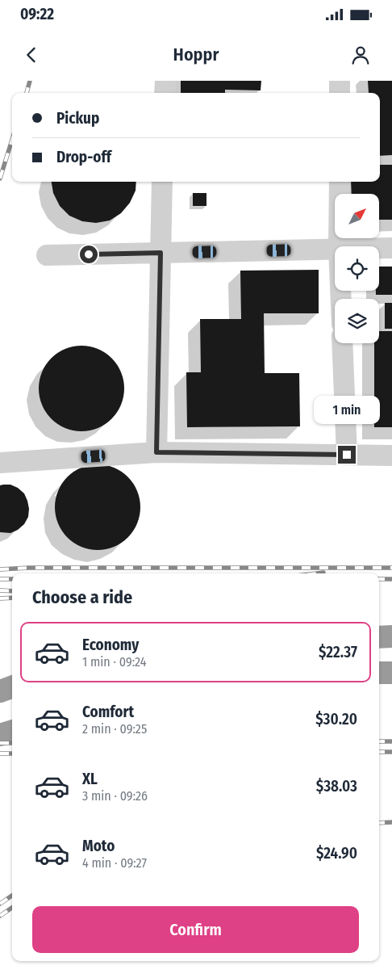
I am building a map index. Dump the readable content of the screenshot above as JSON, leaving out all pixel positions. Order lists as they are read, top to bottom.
{
  "north": "top right",
  "page": {
    "status": "09:22",
    "header": "Hoppr",
    "banner": ["Pickup", "Drop-off"],
    "bubble": "1 min",
    "heading": "Choose a ride",
    "list": [
      {
        "name": "Economy",
        "note": "1 min · 09:24",
        "value": "$22.37"
      },
      {
        "name": "Comfort",
        "note": "2 min · 09:25",
        "value": "$30.20"
      },
      {
        "name": "XL",
        "note": "3 min · 09:26",
        "value": "$38.03"
      },
      {
        "name": "Moto",
        "note": "4 min · 09:27",
        "value": "$24.90"
      }
    ],
    "buttons": "Confirm"
  }
}
